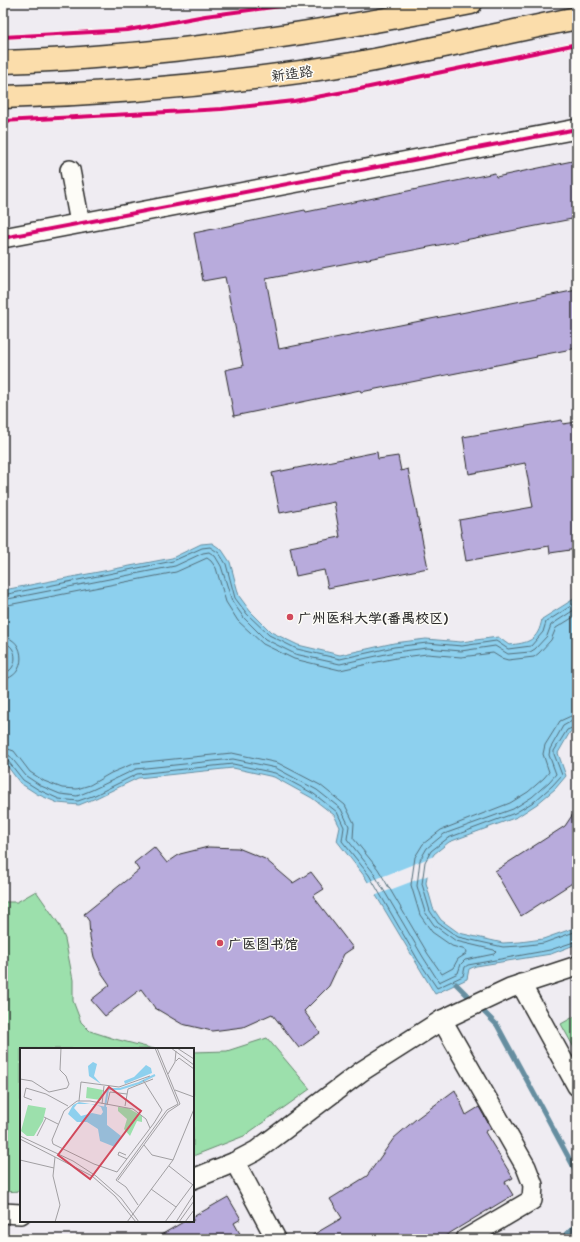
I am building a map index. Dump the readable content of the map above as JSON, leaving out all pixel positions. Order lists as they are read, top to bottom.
{
  "streets": {
    "main road": ["新造路"]
  },
  "places": ["广州医科大学(番禺校区)", "广医图书馆"]
}
